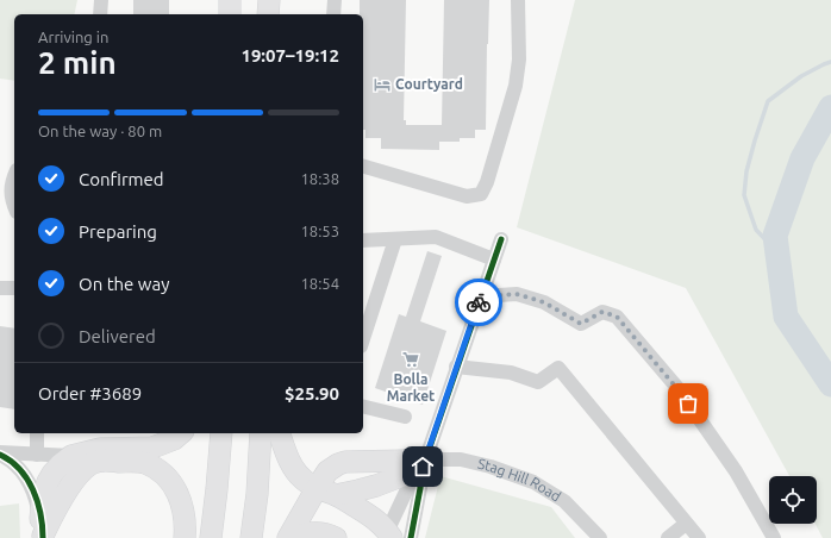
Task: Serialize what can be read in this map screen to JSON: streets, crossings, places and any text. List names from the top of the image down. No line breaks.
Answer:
{"streets":{"street":["Stag Hill Road"]},"places":{"hotel":["Courtyard"],"supermarket":["Bolla Market"]},"page":{"heading":["2 min","Arriving in","19:07–19:12"],"panel":["Order #3689","$25.90"],"bar":"On the way · 80 m","list":[["Confirmed","18:38"],["Preparing","18:53"],["On the way","18:54"],"Delivered"]}}
